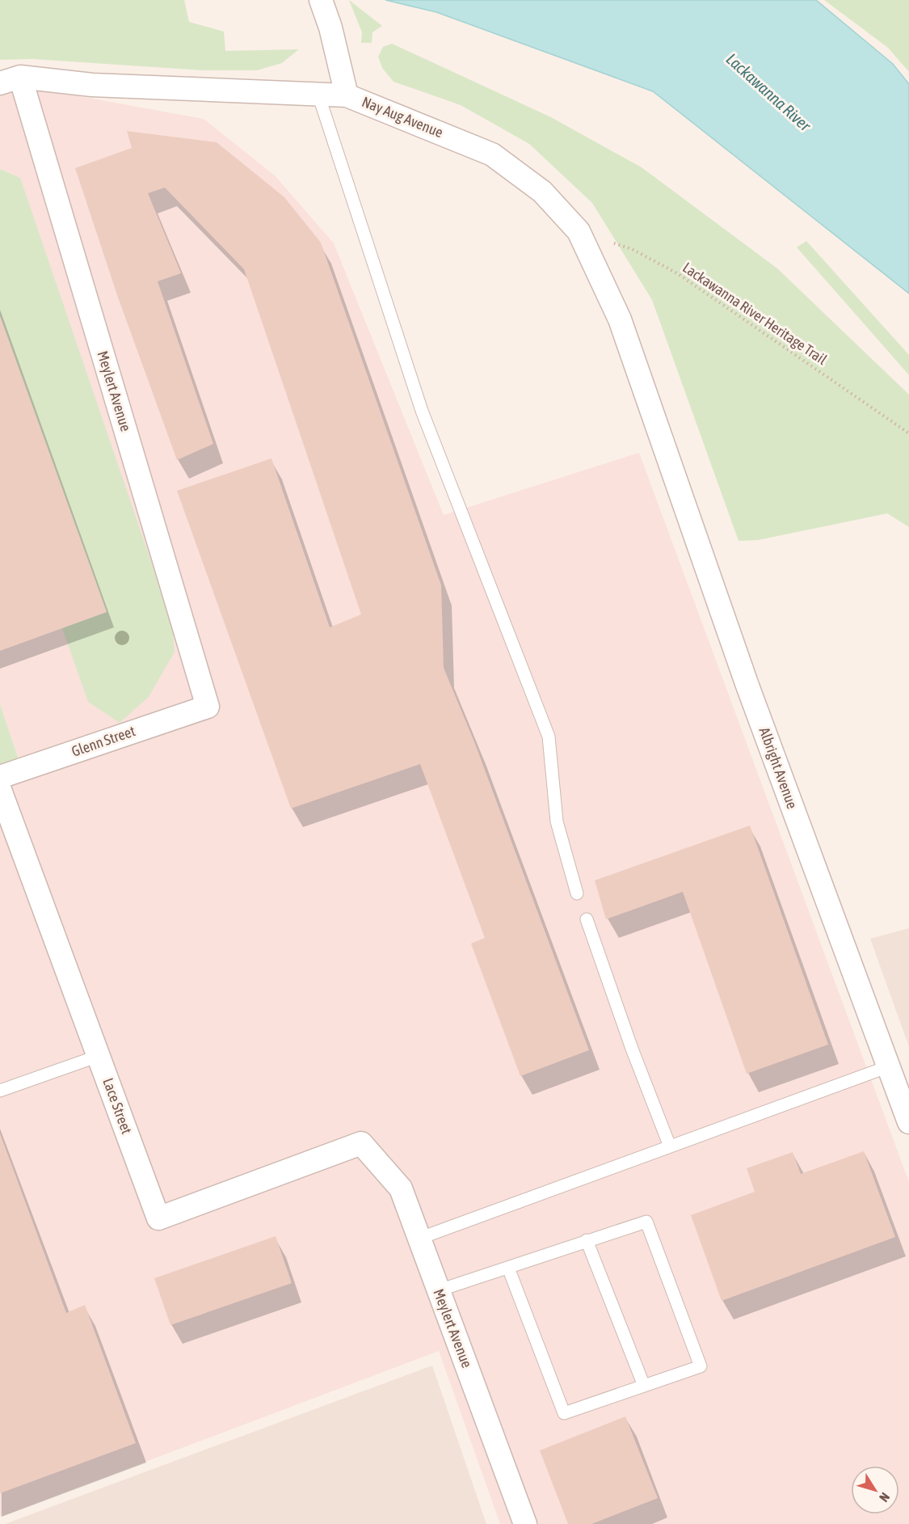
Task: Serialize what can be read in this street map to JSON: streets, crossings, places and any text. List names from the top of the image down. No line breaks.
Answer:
{"streets":{"street":["Nay Aug Avenue","Meylert Avenue","Glenn Street","Albright Avenue","Lace Street"],"path":["Lackawanna River Heritage Trail"]},"crossings":[["Nay Aug Avenue","Lackawanna River Heritage Trail"],["Nay Aug Avenue","Meylert Avenue"],["Nay Aug Avenue","Albright Avenue"],["Meylert Avenue","Glenn Street"],["Meylert Avenue","Lace Street"]],"water":["Lackawanna River"],"north":"bottom right"}
